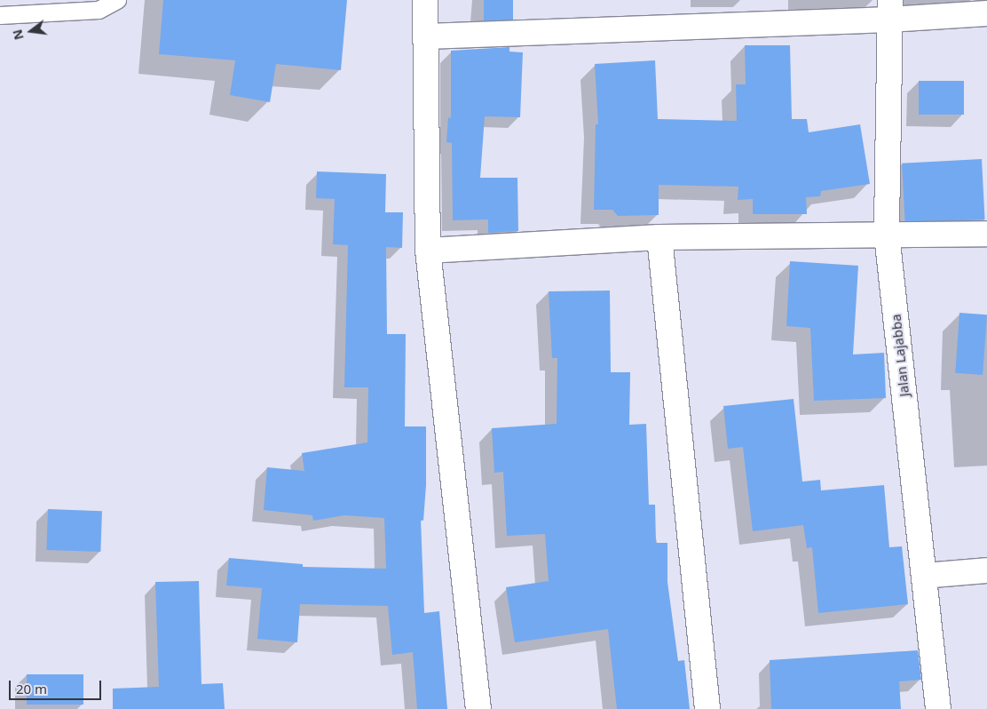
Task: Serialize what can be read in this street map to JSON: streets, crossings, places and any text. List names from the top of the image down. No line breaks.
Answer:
{"streets":{"street":["Jalan Lajabba"]},"scale_bar":"20 m","north":"left"}
